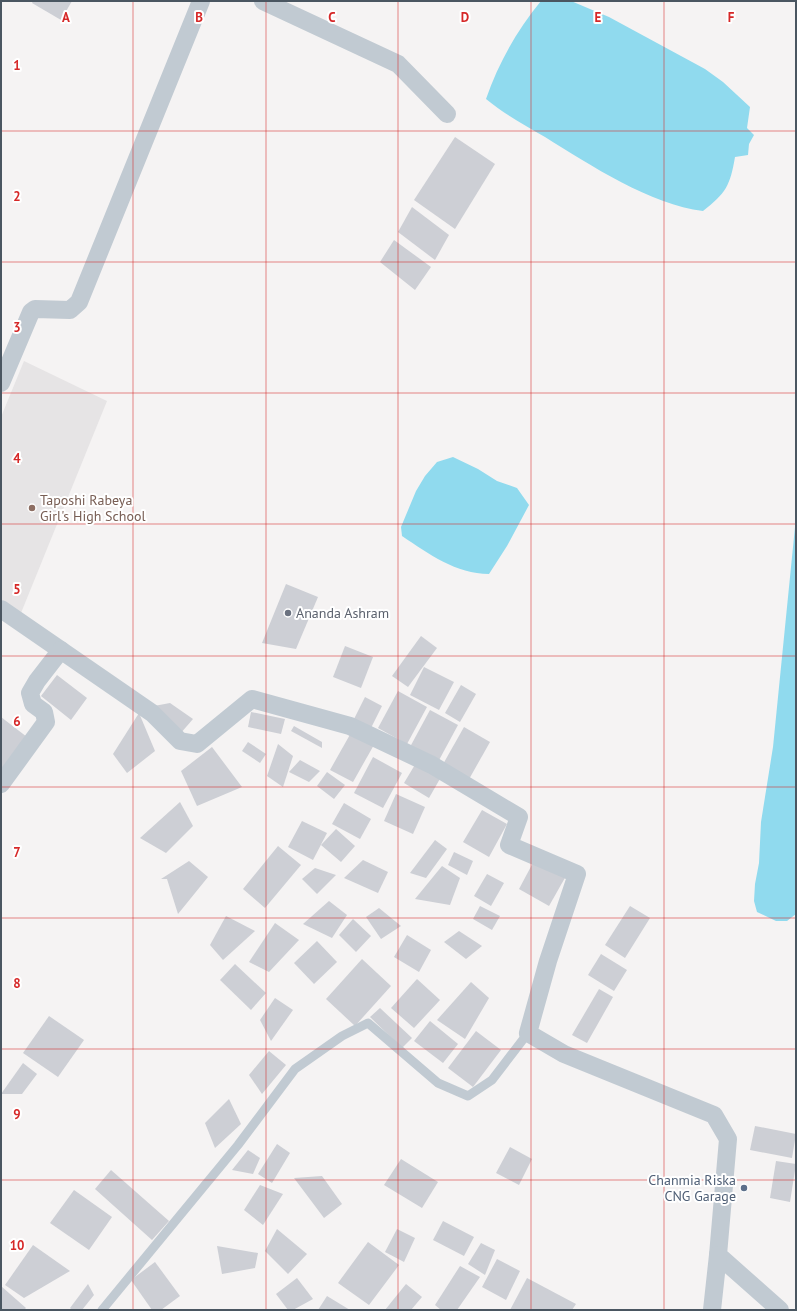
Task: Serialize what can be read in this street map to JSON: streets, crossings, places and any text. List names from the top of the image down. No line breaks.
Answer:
{"places":["Taposhi Rabeya Girl's High School","Ananda Ashram","Chanmia Riska CNG Garage"],"grid":{"columns":["A","B","C","D","E","F"],"rows":["1","2","3","4","5","6","7","8","9","10"]}}
